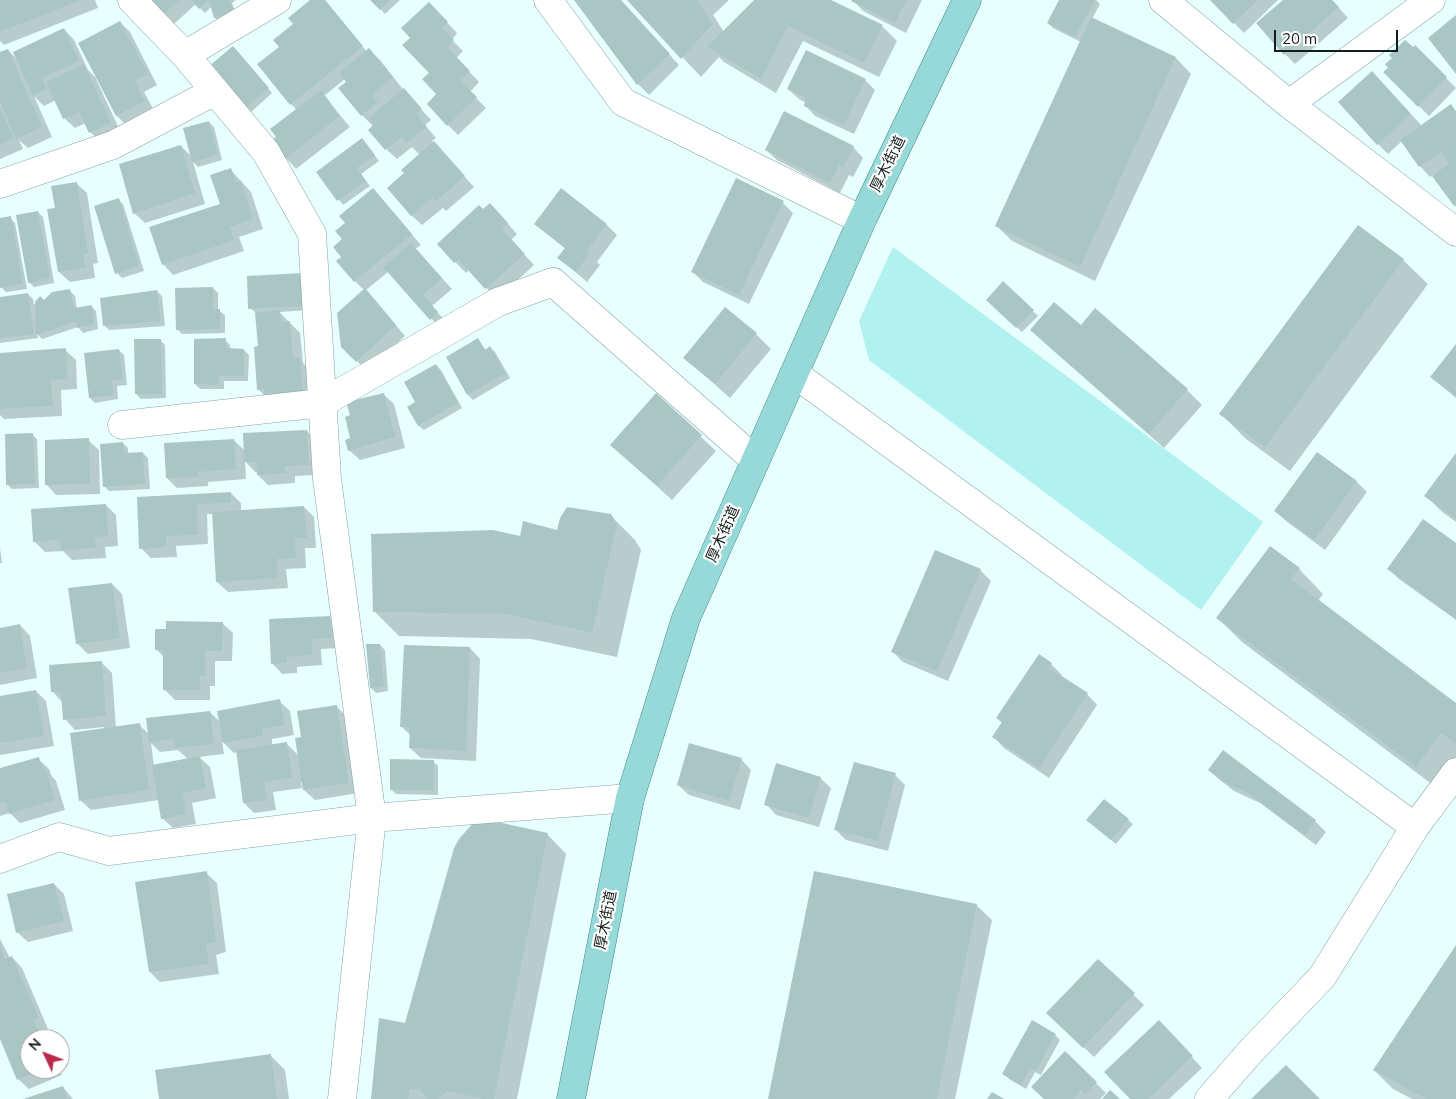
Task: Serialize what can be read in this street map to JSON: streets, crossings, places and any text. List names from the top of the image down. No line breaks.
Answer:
{"streets":{"main road":["厚木街道"]},"scale_bar":"20 m","north":"top left"}
